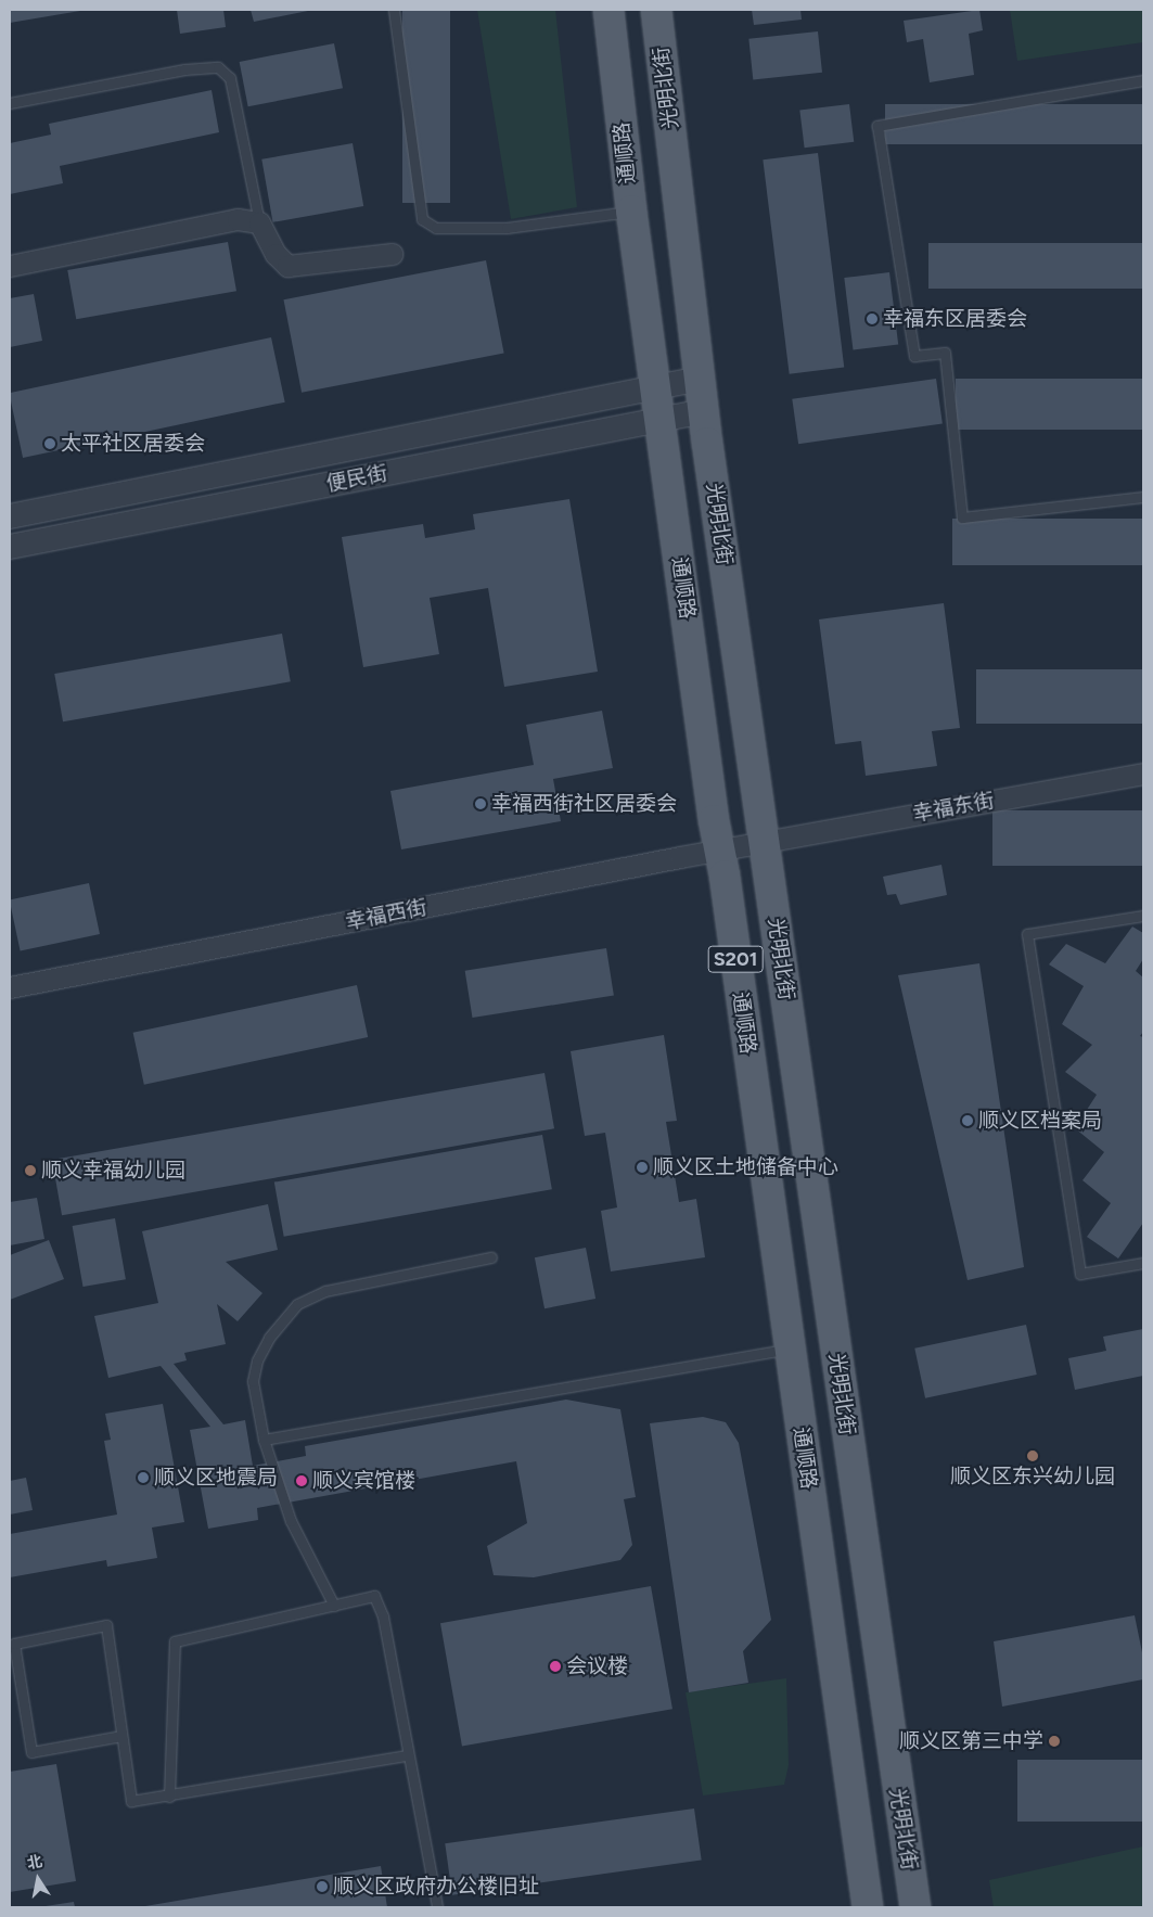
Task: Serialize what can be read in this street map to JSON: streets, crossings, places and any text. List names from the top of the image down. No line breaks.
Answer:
{"streets":{"main road":["光明北街","通顺路","S201"],"street":["便民街","幸福东街","幸福西街"]},"crossings":[["光明北街","便民街"],["光明北街","幸福东街"],["光明北街","幸福西街"],["通顺路","便民街"],["通顺路","幸福西街"],["幸福东街","幸福西街"]],"places":["幸福东区居委会","太平社区居委会","幸福西街社区居委会","顺义区档案局","顺义区土地储备中心","顺义幸福幼儿园","顺义区东兴幼儿园","顺义区地震局","顺义宾馆楼","会议楼","顺义区第三中学","顺义区政府办公楼旧址"],"north":"top"}
